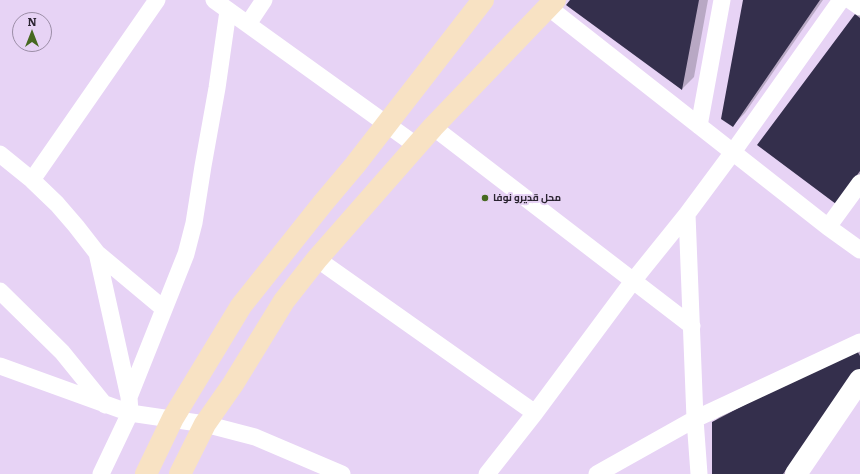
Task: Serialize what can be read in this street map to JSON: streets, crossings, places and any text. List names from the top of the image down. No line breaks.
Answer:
{"places":["محل قديرو نوفا"],"north":"top"}
